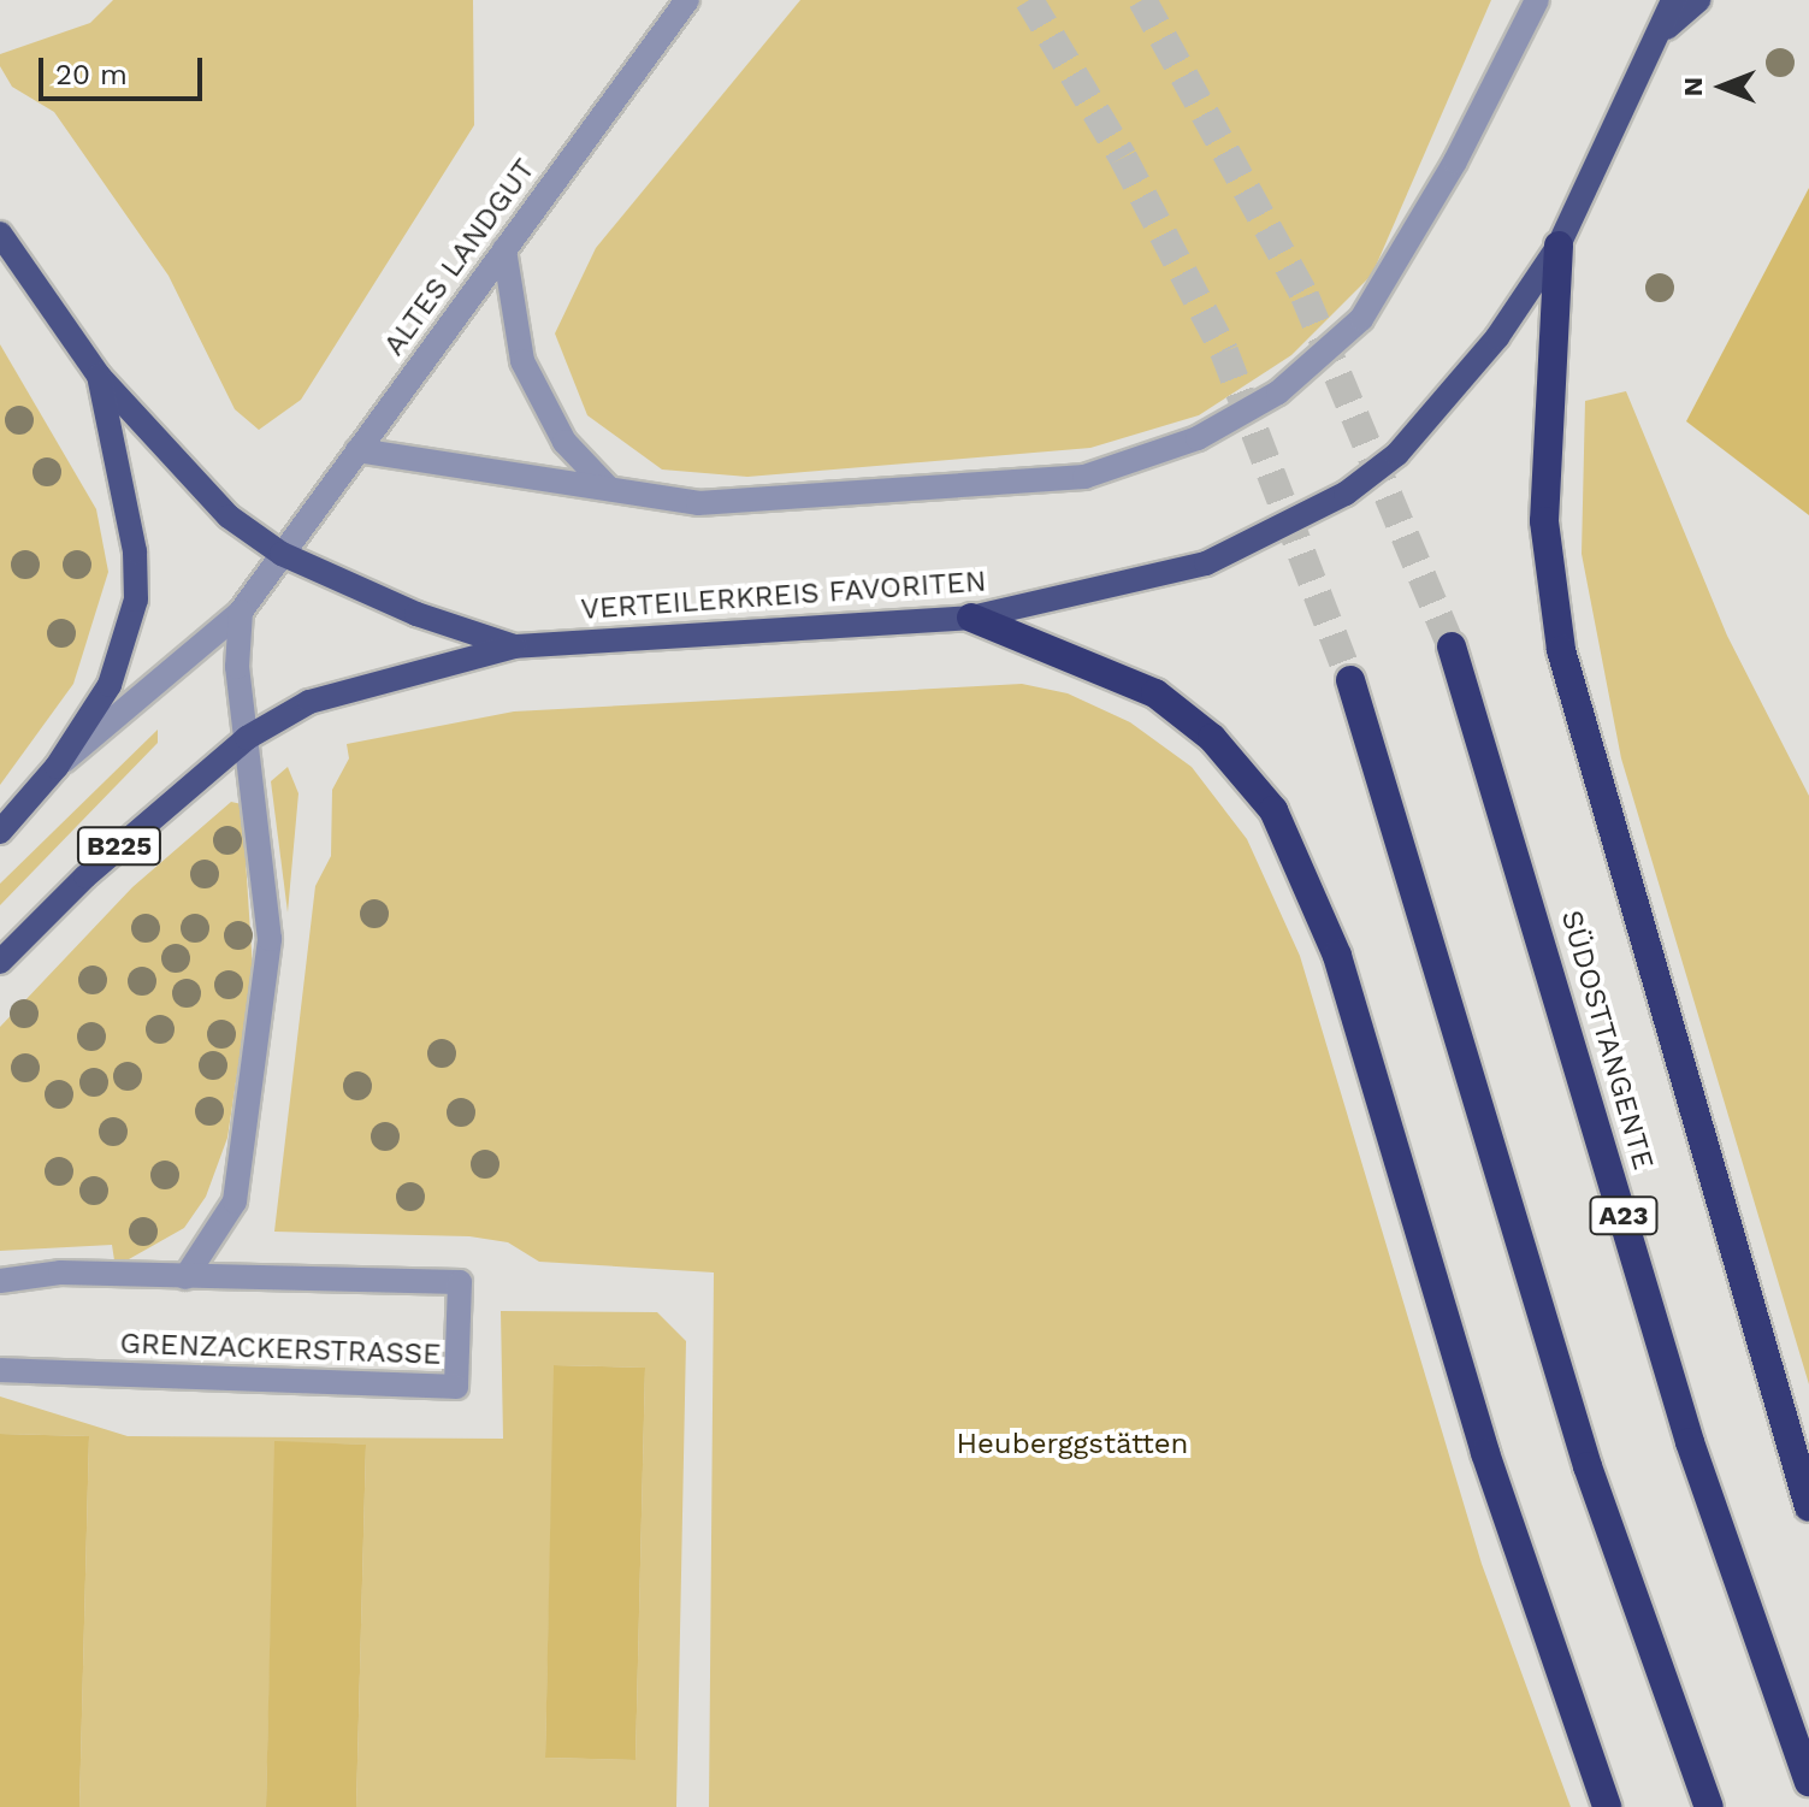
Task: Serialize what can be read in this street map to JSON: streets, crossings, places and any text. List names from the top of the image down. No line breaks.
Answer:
{"streets":{"highway":["SÜDOSTTANGENTE","A23"],"main road":["VERTEILERKREIS FAVORITEN","B225"],"street":["ALTES LANDGUT","GRENZACKERSTRASSE"]},"crossings":[["ALTES LANDGUT","VERTEILERKREIS FAVORITEN"],["VERTEILERKREIS FAVORITEN","B225"]],"parks":["Heuberggstätten"],"scale_bar":"20 m","north":"left"}
